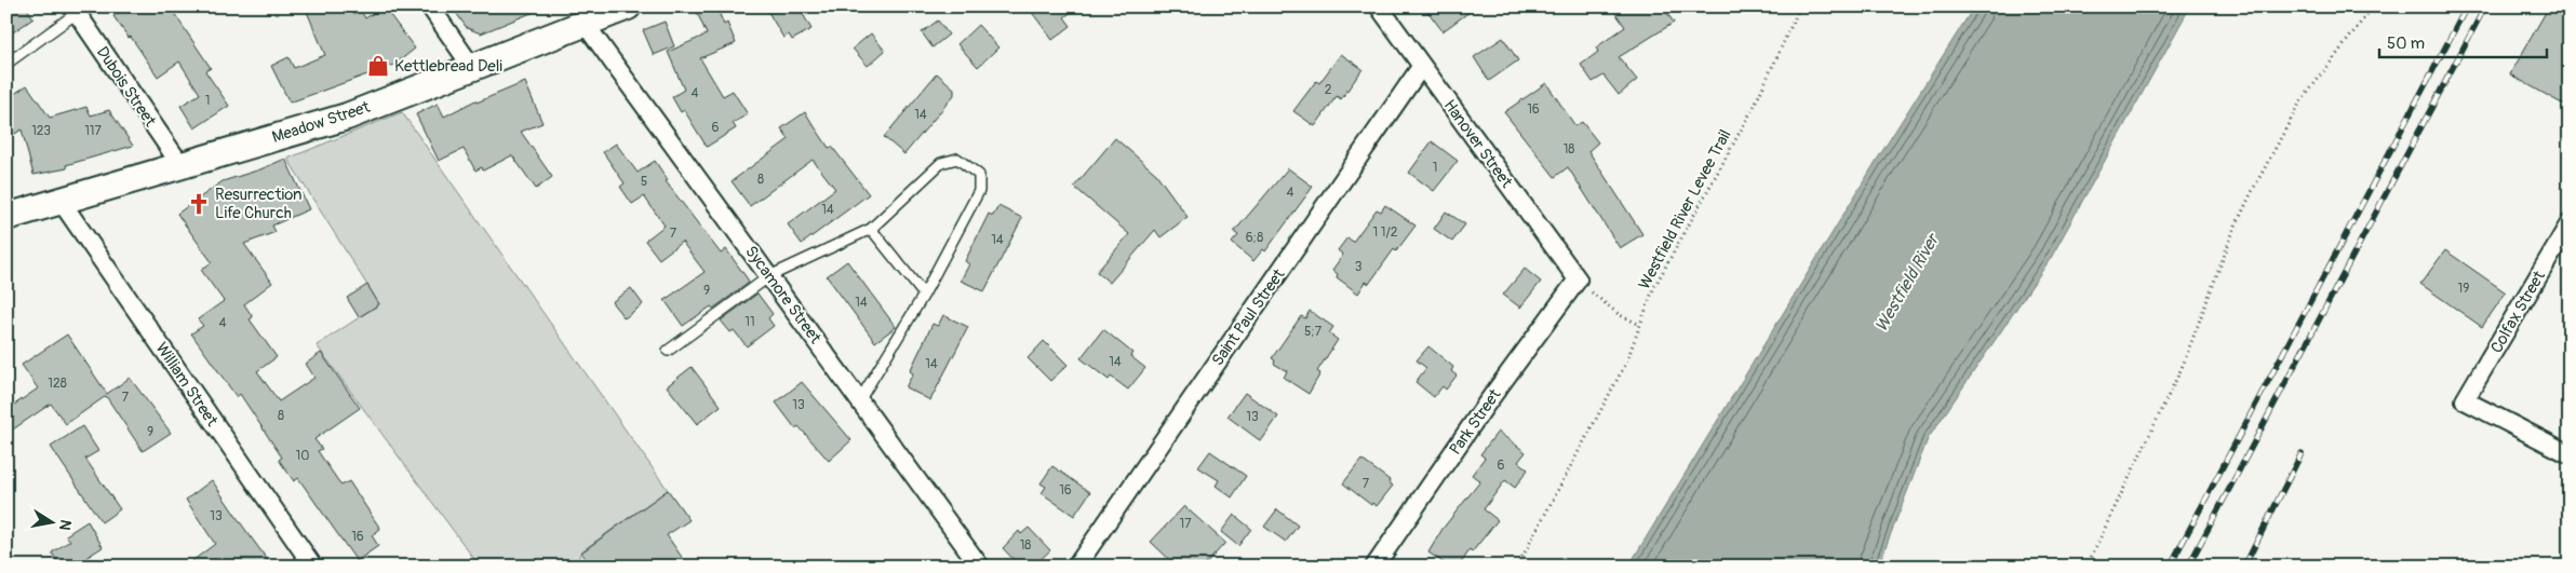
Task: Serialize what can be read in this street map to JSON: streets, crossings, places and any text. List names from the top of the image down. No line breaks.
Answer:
{"streets":{"street":["Dubois Street","Meadow Street","Hanover Street","Sycamore Street","Colfax Street","Saint Paul Street","William Street","Park Street"],"path":["Westfield River Levee Trail"]},"crossings":[["Dubois Street","Meadow Street"],["Meadow Street","Sycamore Street"],["Meadow Street","William Street"],["Hanover Street","Saint Paul Street"],["Hanover Street","Park Street"]],"water":["Westfield River"],"places":{"shop":["Kettlebread Deli"],"church":["Resurrection Life Church"]},"house_numbers":["2","4","1","16","14","6","123","117","18","1","8","5","4","14","1 1/2","7","6;8","14","3","19","9","14","11","4","5;7","14","14","128","7","13","8","13","9","10","6","7","16","13","17","16","18"],"scale_bar":"50 m","north":"right"}
